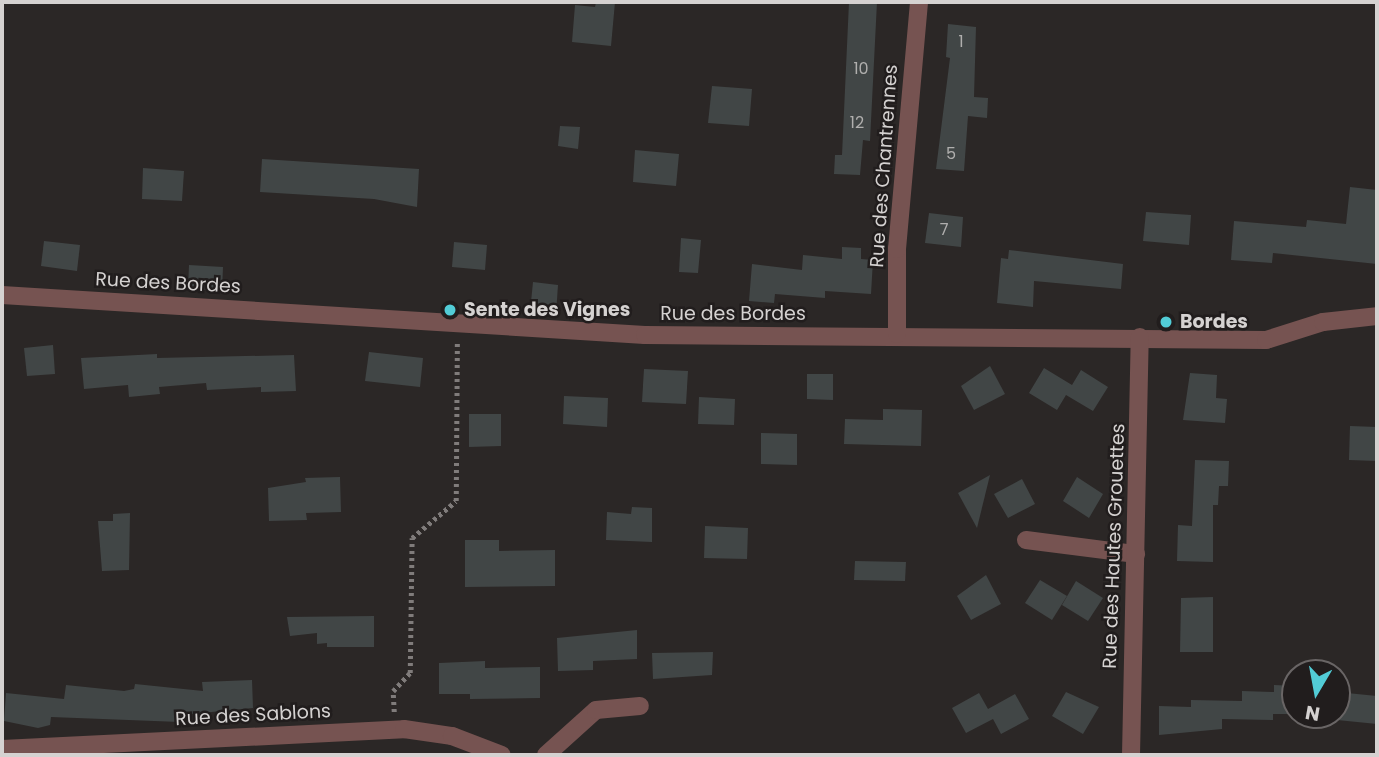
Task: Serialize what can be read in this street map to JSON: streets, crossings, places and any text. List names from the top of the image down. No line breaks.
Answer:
{"streets":{"street":["Rue des Chantrennes","Rue des Bordes","Rue des Hautes Grouettes","Rue des Sablons"]},"crossings":[["Rue des Chantrennes","Rue des Bordes"],["Rue des Bordes","Rue des Hautes Grouettes"]],"places":["Sente des Vignes","Bordes"],"house_numbers":["1","10","12","5","7"],"north":"bottom"}
